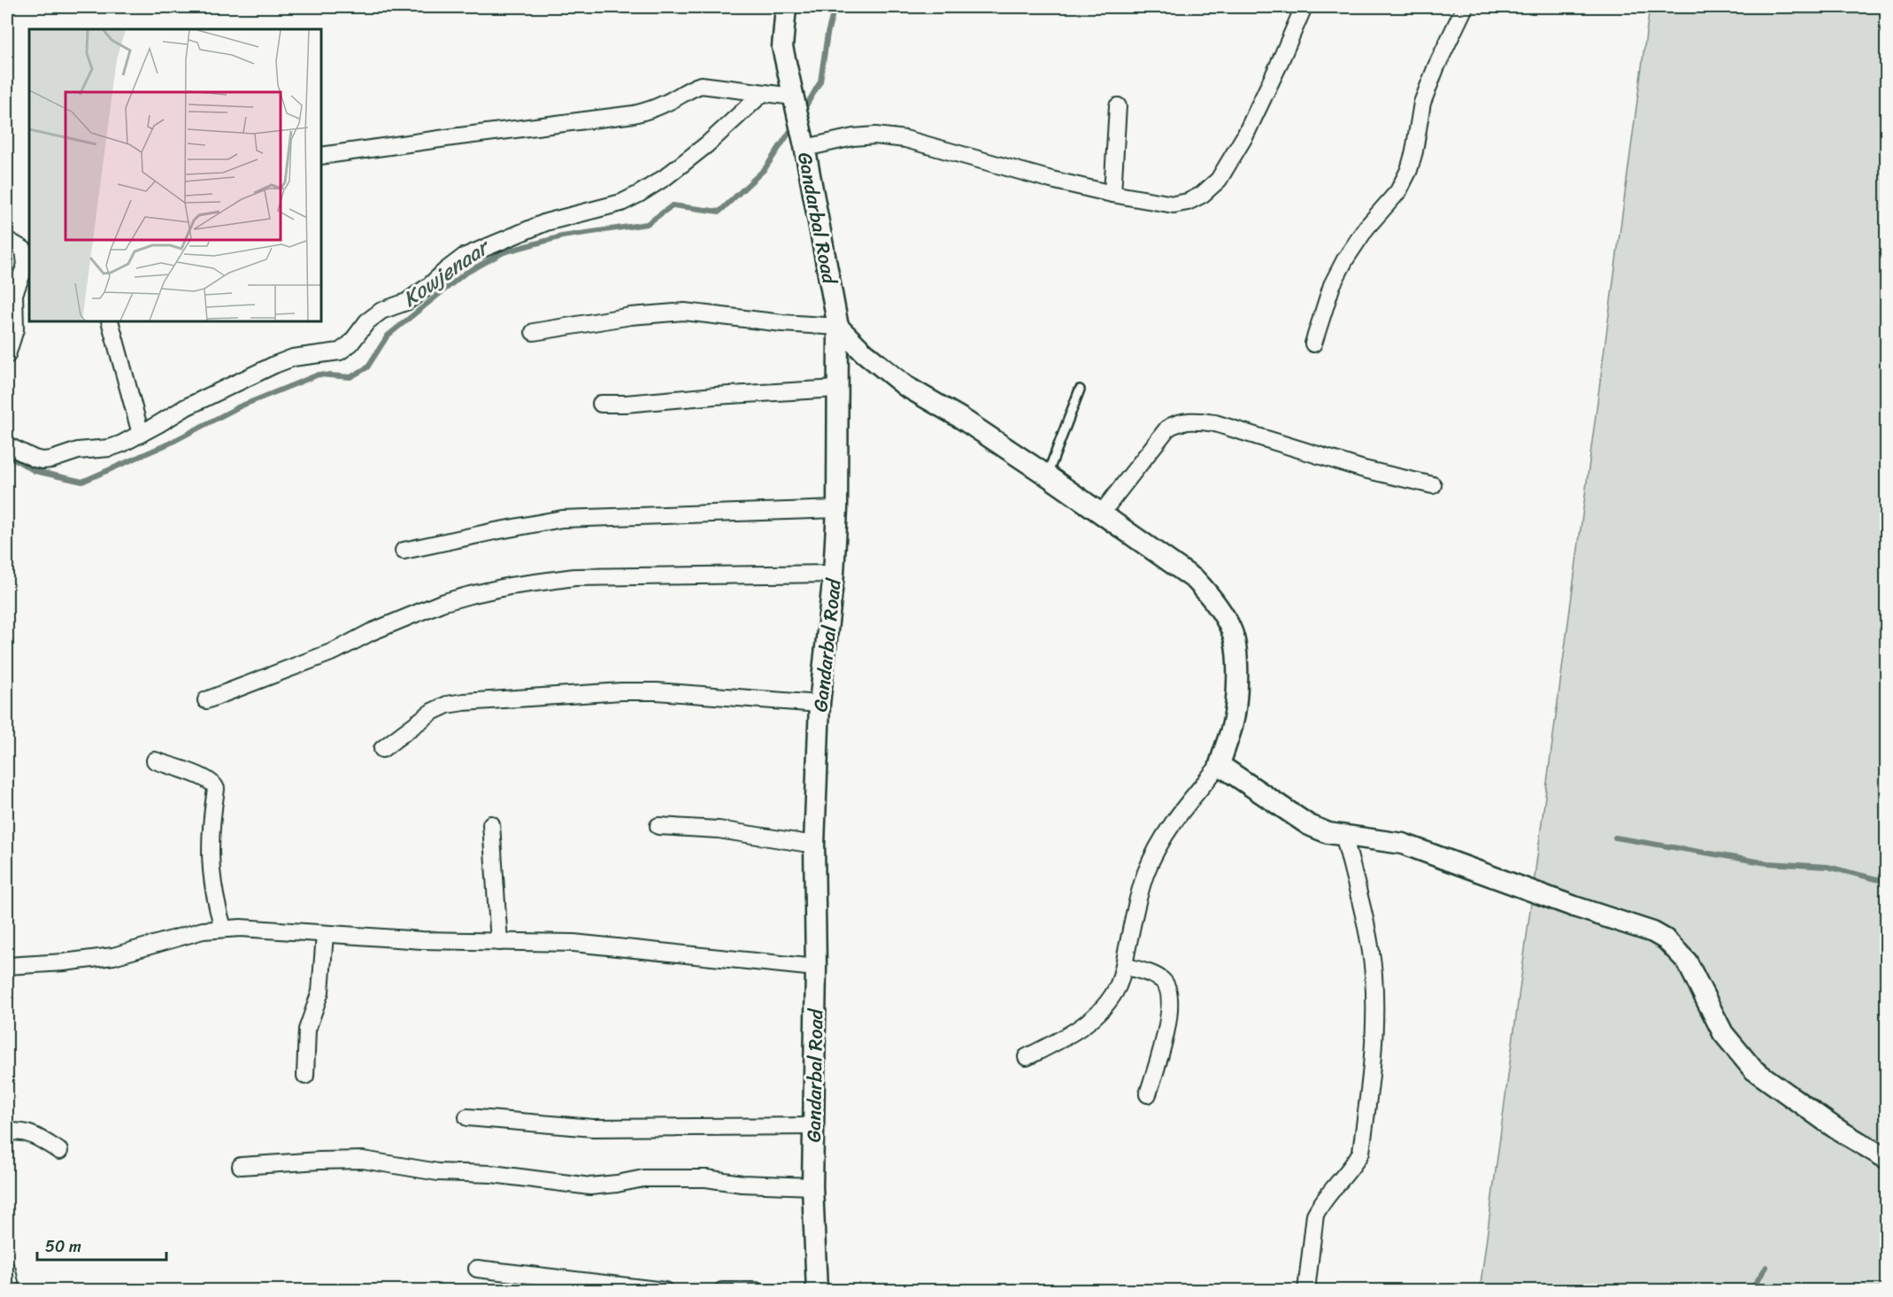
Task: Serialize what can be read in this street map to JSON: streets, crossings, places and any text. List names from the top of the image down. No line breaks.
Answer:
{"streets":{"street":["Gandarbal Road"]},"water":["Kowjenaar"],"scale_bar":"50 m"}
